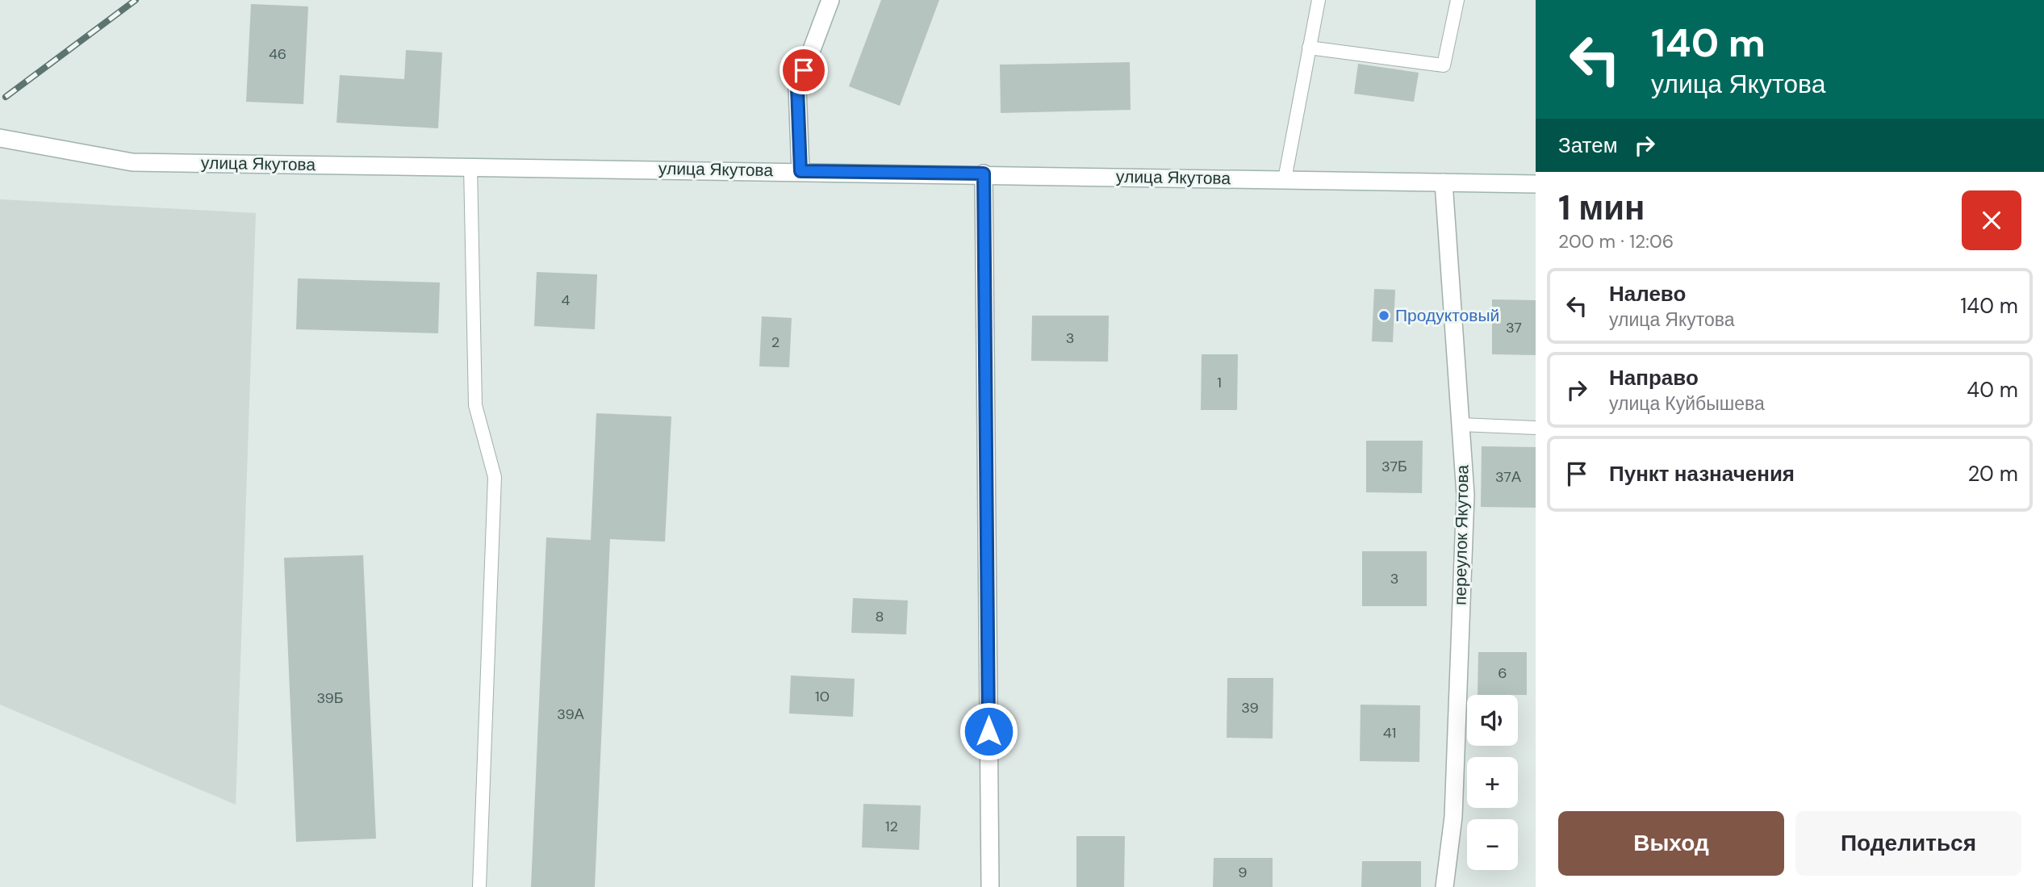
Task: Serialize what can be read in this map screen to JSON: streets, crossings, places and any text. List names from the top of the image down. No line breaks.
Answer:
{"streets":{"street":["улица Якутова","переулок Якутова"]},"crossings":[["улица Якутова","переулок Якутова"]],"places":["Продуктовый"],"house_numbers":["46","4","37","3","2","1","37Б","37А","3","8","6","10","39Б","39","39А","41","12","9"],"page":{"turn":["140 m","улица Якутова"],"then":"Затем","heading":["1 мин","200 m · 12:06"],"list":[{"name":"Налево","note":"улица Якутова","value":"140 m"},{"name":"Направо","note":"улица Куйбышева","value":"40 m"},{"name":"Пункт назначения","value":"20 m"}],"map_buttons":["+","−"],"buttons":["Выход","Поделиться"]}}
